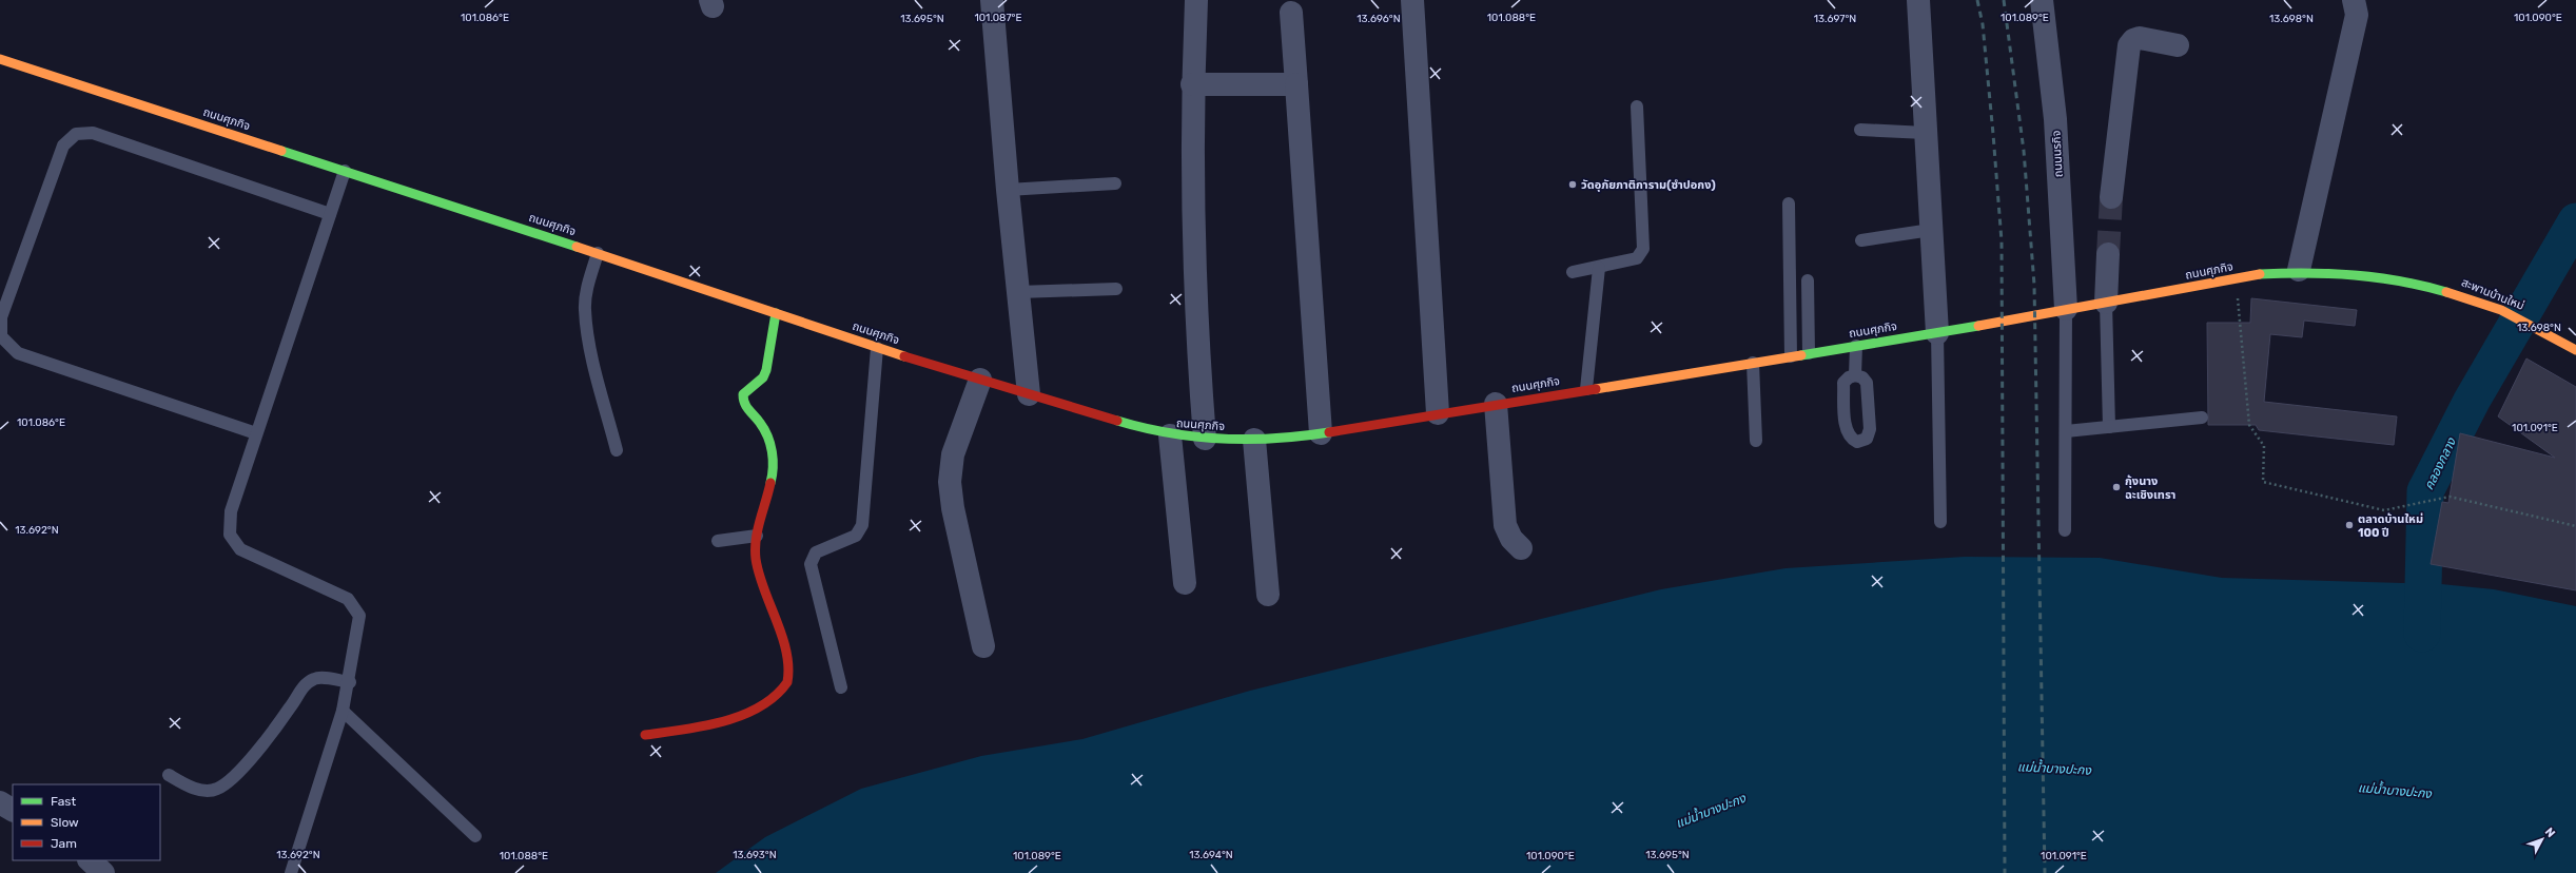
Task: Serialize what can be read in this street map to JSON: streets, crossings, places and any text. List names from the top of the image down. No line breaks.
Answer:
{"streets":{"main road":["ถนนศุภกิจ","สะพานบ้านใหม่"],"street":["ถนนนรกิจ"]},"crossings":[["ถนนศุภกิจ","ถนนนรกิจ"],["ถนนศุภกิจ","สะพานบ้านใหม่"]],"water":["คลองกลาง","แม่น้ำบางปะกง"],"places":["วัดอุภัยภาติการาม(ซำปอกง)","กุ้งนาง ฉะเชิงเทรา","ตลาดบ้านใหม่ 100 ปี"],"legend":["Fast","Slow","Jam"],"north":"top right","coordinates":["101.086°E","101.087°E","101.088°E","101.089°E","101.090°E","13.697°N","13.695°N","13.696°N","13.698°N","101.091°E","13.692°N","13.693°N","13.694°N"]}
